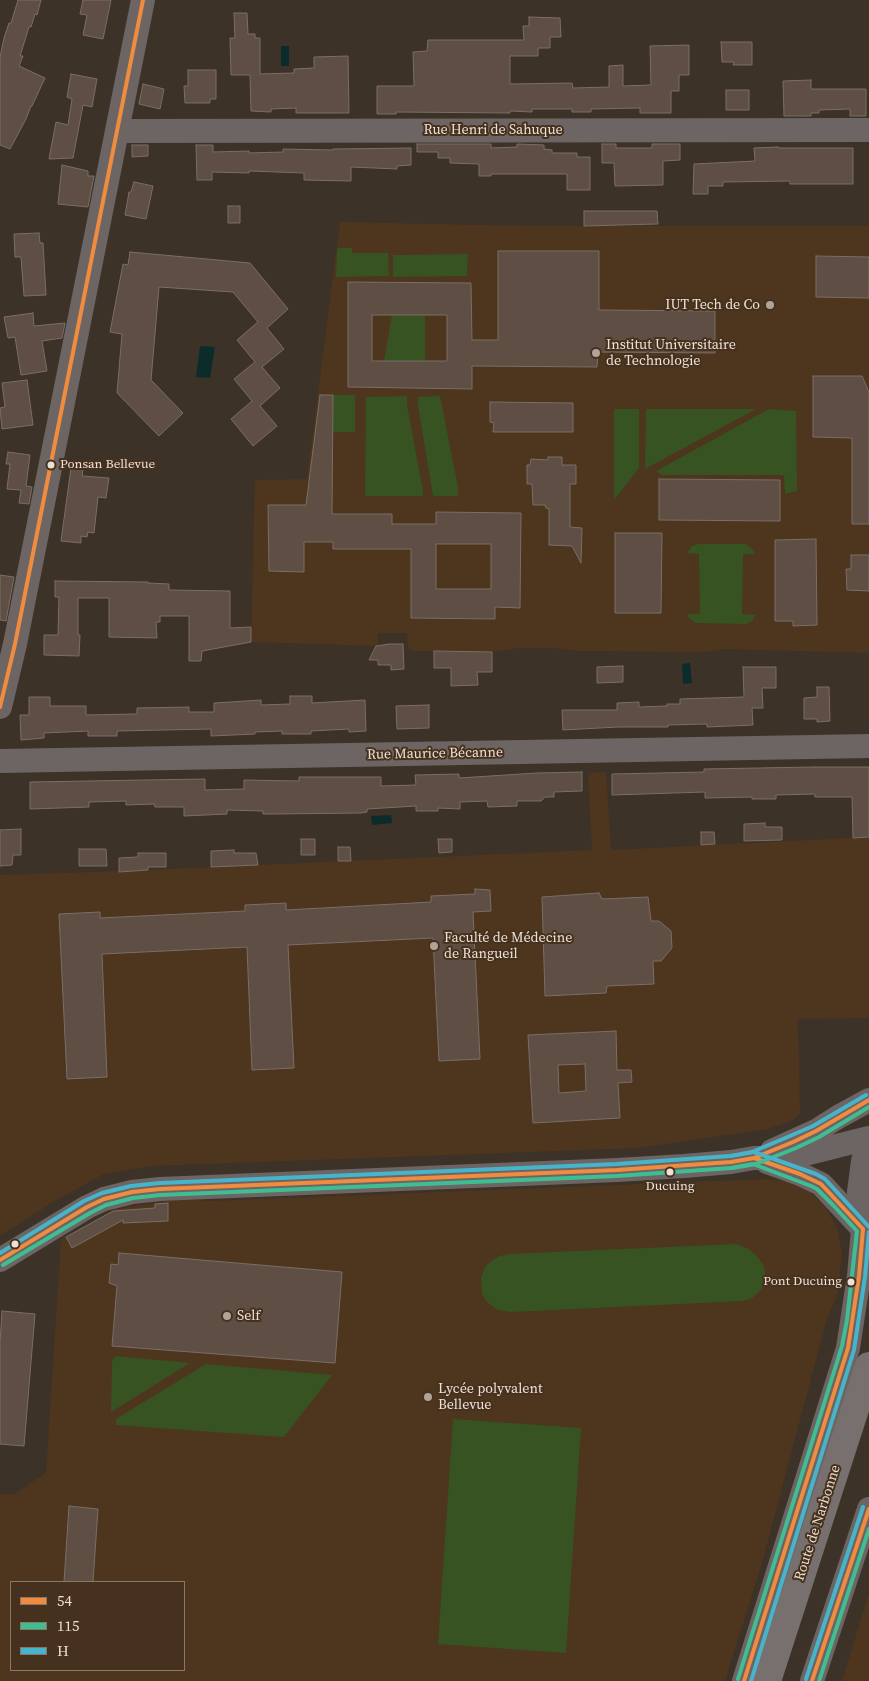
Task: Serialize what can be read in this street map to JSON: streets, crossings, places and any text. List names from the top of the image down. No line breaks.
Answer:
{"streets":{"main road":["Route de Narbonne"],"street":["Rue Henri de Sahuque","Rue Maurice Bécanne"]},"places":["IUT Tech de Co","Institut Universitaire de Technologie","Ponsan Bellevue","Faculté de Médecine de Rangueil","Ducuing","Pont Ducuing","Self","Lycée polyvalent Bellevue"],"lines":["transit line 54","transit line H","transit line 115"],"legend":["54","115","H"]}
